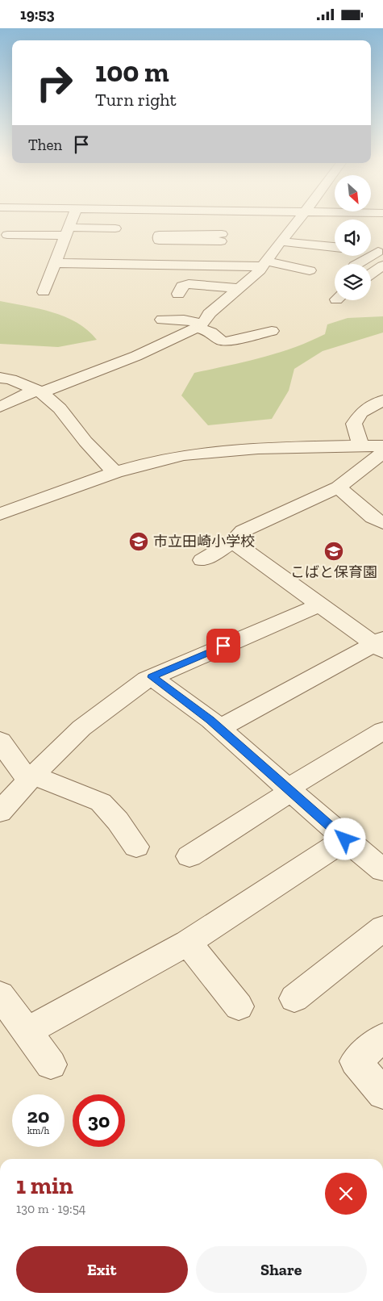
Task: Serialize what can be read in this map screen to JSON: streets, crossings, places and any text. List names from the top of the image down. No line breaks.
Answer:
{"places":{"school or university":["市立田崎小学校","こばと保育園"]},"north":"bottom right","page":{"status":"19:53","turn":["100 m","Turn right"],"then":"Then","speed":"20 km/h","limit":"30","heading":["1 min","130 m · 19:54"],"buttons":["Exit","Share"]}}
